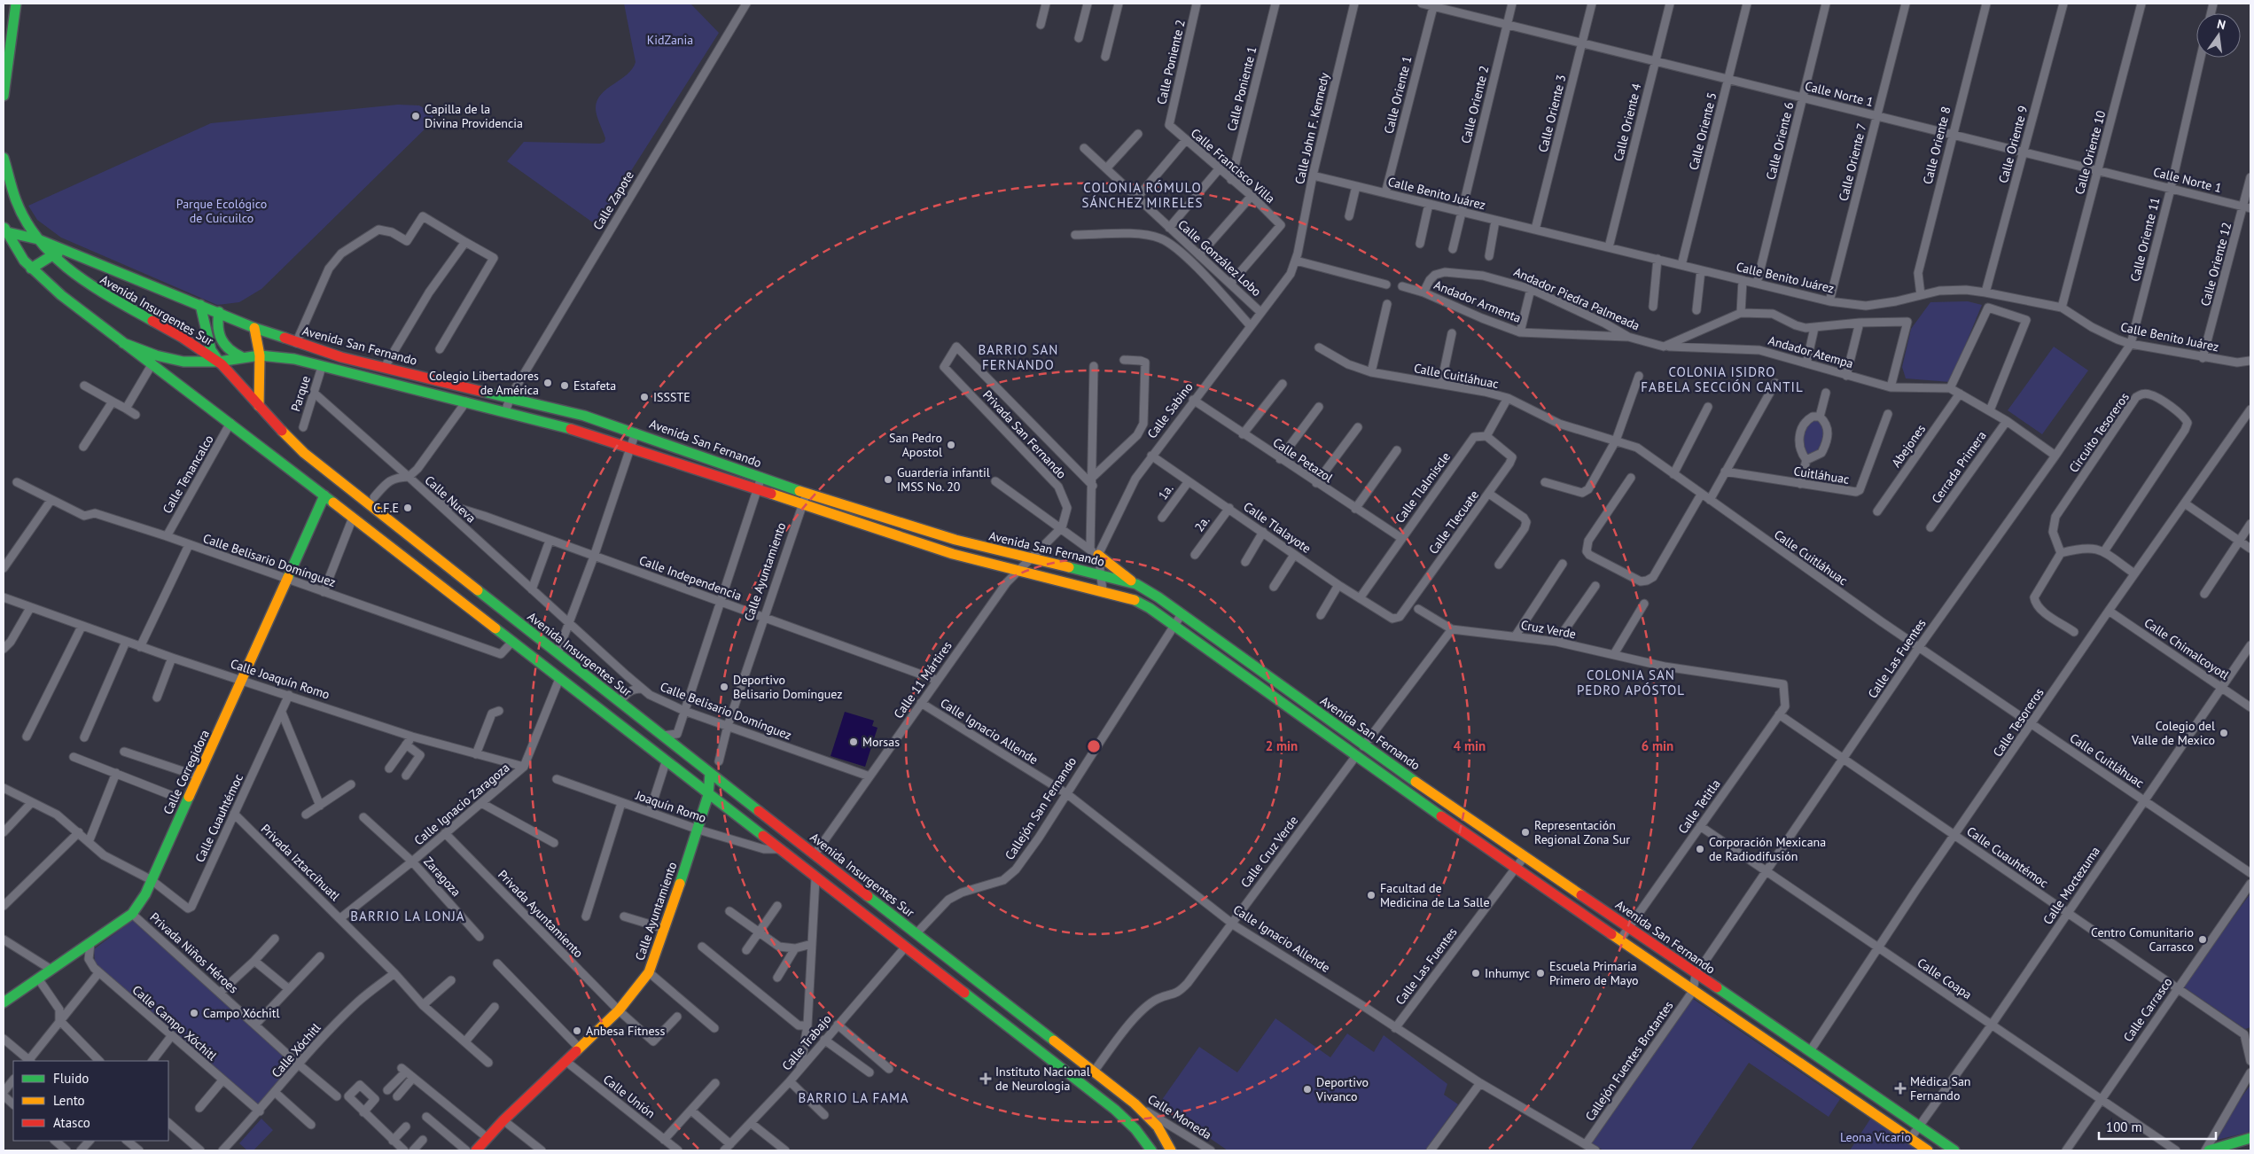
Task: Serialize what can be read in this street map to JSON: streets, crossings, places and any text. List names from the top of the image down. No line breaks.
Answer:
{"streets":{"main road":["Avenida Insurgentes Sur","Avenida San Fernando","Calle Ayuntamiento","Calle Corregidora"],"street":["Calle Poniente 2","Calle Poniente 1","Calle Norte 1","Calle Oriente 1","Calle Oriente 2","Calle Oriente 3","Calle Oriente 4","Calle John F. Kennedy","Calle Oriente 5","Calle Oriente 6","Calle Oriente 9","Calle Oriente 8","Calle Oriente 10","Calle Oriente 7","Calle Francisco Villa","Calle Benito Juárez","Calle Zapote","Calle Oriente 11","Calle González Lobo","Calle Oriente 12","Andador Piedra Palmeada","Andador Armenta","Andador Atempa","Calle Cuitláhuac","Parque","Calle Sabino","Circuito Tesoreros","Privada San Fernando","Abejones","Calle Petazol","Cerrada Primera","Calle Tenancalco","Cuitláhuac","Calle Tlalmiscle","1a.","Calle Nueva","Calle Tlecuate","2a.","Calle Tlalayote","Calle Belisario Domínguez","Calle Independencia","Cruz Verde","Calle Chimalcoyotl","Calle Las Fuentes","Calle Joaquín Romo","Calle 11 Mártires","Calle Tesoreros","Calle Ignacio Allende","Calle Ignacio Zaragoza","Joaquín Romo","Calle Tetitla","Callejón San Fernando","Calle Cuauhtémoc","Calle Cruz Verde","Privada Iztaccíhuatl","Zaragoza","Calle Moctezuma","Privada Ayuntamiento","Privada Niños Héroes","Calle Coapa","Calle Carrasco","Calle Campo Xóchitl","Calle Trabajo","Calle Xóchitl","Callejón Fuentes Brotantes","Calle Unión","Calle Moneda"]},"crossings":[["Calle Poniente 2","Calle Francisco Villa"],["Calle Poniente 1","Calle Francisco Villa"],["Calle Norte 1","Calle Oriente 1"],["Calle Norte 1","Calle Oriente 2"],["Calle Norte 1","Calle Oriente 3"],["Calle Norte 1","Calle Oriente 4"],["Calle Norte 1","Calle Oriente 5"],["Calle Norte 1","Calle Oriente 6"],["Calle Norte 1","Calle Oriente 9"],["Calle Norte 1","Calle Oriente 8"],["Calle Norte 1","Calle Oriente 10"],["Calle Norte 1","Calle Oriente 7"],["Calle Norte 1","Calle Oriente 11"],["Calle Norte 1","Calle Oriente 12"],["Calle Oriente 1","Calle Benito Juárez"],["Calle Oriente 2","Calle Benito Juárez"],["Calle Oriente 3","Calle Benito Juárez"],["Calle Oriente 4","Calle Benito Juárez"],["Calle John F. Kennedy","Calle Benito Juárez"],["Calle John F. Kennedy","Calle Sabino"],["Calle Oriente 5","Calle Benito Juárez"],["Calle Oriente 6","Calle Benito Juárez"],["Calle Oriente 9","Calle Benito Juárez"],["Calle Oriente 8","Calle Benito Juárez"],["Calle Oriente 10","Calle Benito Juárez"],["Calle Oriente 7","Calle Benito Juárez"],["Calle Francisco Villa","Calle González Lobo"],["Calle Benito Juárez","Calle Oriente 11"],["Calle Benito Juárez","Calle Oriente 12"],["Calle Benito Juárez","Calle Las Fuentes"],["Calle Zapote","Avenida San Fernando"],["Calle Oriente 11","Calle Las Fuentes"],["Calle González Lobo","Calle Sabino"],["Andador Piedra Palmeada","Andador Armenta"],["Andador Piedra Palmeada","Andador Atempa"],["Avenida Insurgentes Sur","Avenida San Fernando"],["Avenida Insurgentes Sur","Calle Ayuntamiento"],["Avenida Insurgentes Sur","Calle 11 Mártires"],["Avenida Insurgentes Sur","Callejón San Fernando"],["Avenida Insurgentes Sur","Calle Cruz Verde"],["Avenida Insurgentes Sur","Calle Moneda"],["Avenida San Fernando","Calle Ayuntamiento"],["Avenida San Fernando","Calle Las Fuentes"],["Avenida San Fernando","Calle 11 Mártires"],["Avenida San Fernando","Calle Tesoreros"],["Avenida San Fernando","Calle Tetitla"],["Avenida San Fernando","Callejón San Fernando"],["Avenida San Fernando","Calle Moctezuma"],["Calle Cuitláhuac","Calle Las Fuentes"],["Calle Cuitláhuac","Calle Tesoreros"],["Calle Cuitláhuac","Calle Moctezuma"],["Parque","Calle Nueva"],["Calle Sabino","Calle Petazol"],["Calle Sabino","Calle Tlalayote"],["Privada San Fernando","Calle 11 Mártires"],["Calle Petazol","Calle Tlalmiscle"],["Calle Tenancalco","Calle Belisario Domínguez"],["Calle Tlalmiscle","Calle Tlecuate"],["Calle Tlalmiscle","Calle Tlalayote"],["1a.","Calle Tlalayote"],["Calle Nueva","Calle Belisario Domínguez"],["Calle Nueva","Calle Independencia"],["Calle Tlecuate","Calle Tlalayote"],["2a.","Calle Tlalayote"],["Calle Belisario Domínguez","Calle Ayuntamiento"],["Calle Belisario Domínguez","Calle 11 Mártires"],["Calle Belisario Domínguez","Calle Corregidora"],["Calle Ayuntamiento","Calle Independencia"],["Calle Ayuntamiento","Joaquín Romo"],["Calle Ayuntamiento","Privada Ayuntamiento"],["Calle Ayuntamiento","Calle Unión"],["Calle Independencia","Calle 11 Mártires"],["Cruz Verde","Calle Tetitla"],["Calle Chimalcoyotl","Calle Tesoreros"],["Calle Chimalcoyotl","Calle Moctezuma"],["Calle Las Fuentes","Calle Ignacio Allende"],["Calle Las Fuentes","Calle Cuauhtémoc"],["Calle Las Fuentes","Calle Coapa"],["Calle Las Fuentes","Callejón Fuentes Brotantes"],["Calle Joaquín Romo","Calle Corregidora"],["Calle Joaquín Romo","Calle Ignacio Zaragoza"],["Calle Joaquín Romo","Calle Cuauhtémoc"],["Calle 11 Mártires","Calle Ignacio Allende"],["Calle Tesoreros","Calle Cuauhtémoc"],["Calle Tesoreros","Calle Coapa"],["Calle Ignacio Allende","Callejón San Fernando"],["Calle Ignacio Allende","Calle Cruz Verde"],["Calle Ignacio Allende","Callejón Fuentes Brotantes"],["Calle Corregidora","Calle Cuauhtémoc"],["Calle Corregidora","Privada Niños Héroes"],["Calle Corregidora","Calle Campo Xóchitl"],["Calle Ignacio Zaragoza","Privada Iztaccíhuatl"],["Calle Ignacio Zaragoza","Zaragoza"],["Calle Ignacio Zaragoza","Privada Ayuntamiento"],["Calle Tetitla","Calle Cuauhtémoc"],["Calle Tetitla","Calle Coapa"],["Calle Cuauhtémoc","Privada Iztaccíhuatl"],["Calle Cuauhtémoc","Calle Moctezuma"],["Calle Cuauhtémoc","Calle Carrasco"],["Privada Iztaccíhuatl","Calle Xóchitl"],["Calle Moctezuma","Calle Coapa"],["Privada Niños Héroes","Calle Xóchitl"],["Calle Coapa","Calle Carrasco"],["Calle Campo Xóchitl","Calle Xóchitl"]],"districts":["COLONIA RÓMULO SÁNCHEZ MIRELES","BARRIO SAN FERNANDO","COLONIA ISIDRO FABELA SECCIÓN CANTIL","COLONIA SAN PEDRO APÓSTOL","BARRIO LA LONJA","BARRIO LA FAMA"],"parks":["KidZania","Parque Ecológico de Cuicuilco","Leona Vicario"],"places":{"other":["Capilla de la Divina Providencia","Colegio Libertadores de América","Estafeta","ISSSTE","San Pedro Apostol","Guardería infantil IMSS No. 20","C.F.E","Deportivo Belisario Domínguez","Colegio del Valle de Mexico","Morsas","Representación Regional Zona Sur","Corporación Mexicana de Radiodifusión","Facultad de Medicina de La Salle","Centro Comunitario Carrasco","Inhumyc","Escuela Primaria Primero de Mayo","Campo Xóchitl","Anbesa Fitness","Deportivo Vivanco"],"health":["Instituto Nacional de Neurologia","Médica San Fernando"]},"legend":["Fluido","Lento","Atasco"],"scale_bar":"100 m","north":"top","rings":["2 min","4 min","6 min"]}
